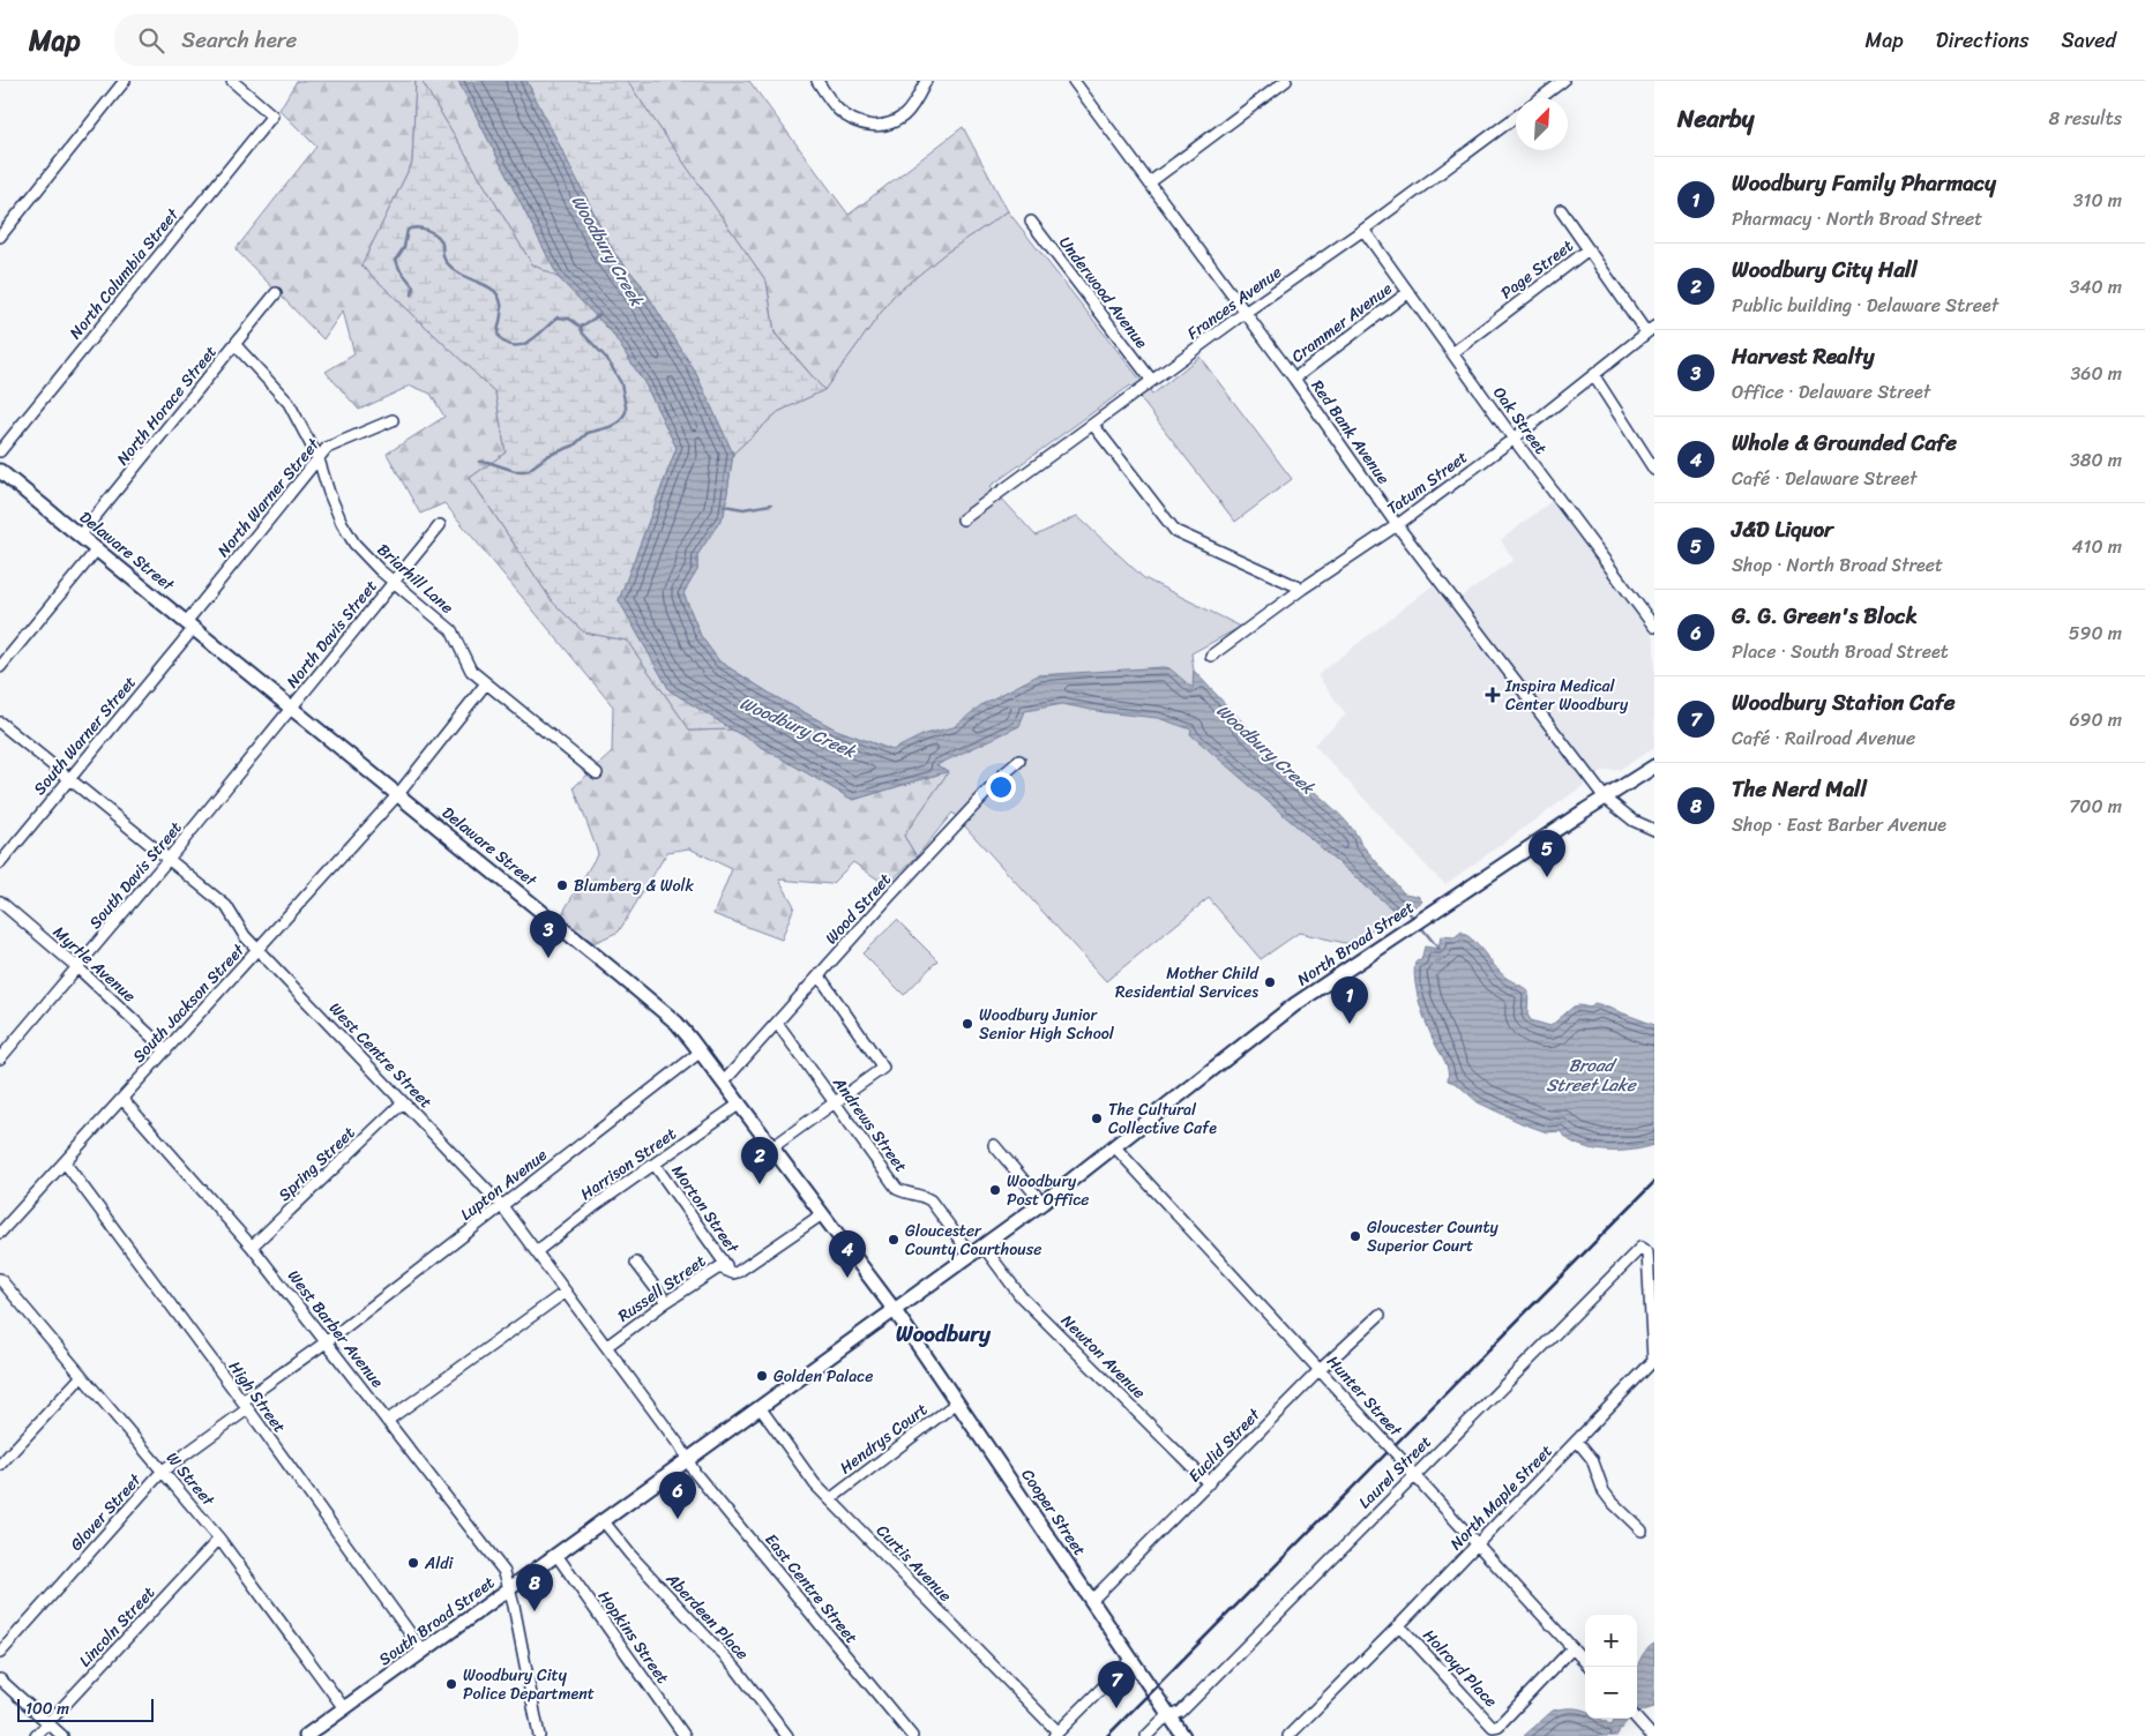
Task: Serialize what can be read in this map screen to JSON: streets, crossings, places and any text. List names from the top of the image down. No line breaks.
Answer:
{"streets":{"main road":["Delaware Street","North Broad Street","Cooper Street","South Broad Street"],"street":["Page Street","North Columbia Street","Underwood Avenue","Frances Avenue","Crammer Avenue","North Horace Street","Oak Street","Red Bank Avenue","Tatum Street","North Warner Street","Briarhill Lane","North Davis Street","South Warner Street","South Davis Street","Wood Street","Myrtle Avenue","South Jackson Street","West Centre Street","Andrews Street","Spring Street","Harrison Street","Lupton Avenue","Morton Street","Russell Street","West Barber Avenue","Newton Avenue","Hunter Street","High Street","Hendrys Court","Euclid Street","Laurel Street","W Street","North Maple Street","Glover Street","Curtis Avenue","East Centre Street","Aberdeen Place","Lincoln Street","Hopkins Street","Holroyd Place"]},"crossings":[["Page Street","Oak Street"],["Page Street","Tatum Street"],["Underwood Avenue","Frances Avenue"],["Frances Avenue","Oak Street"],["Frances Avenue","Red Bank Avenue"],["Crammer Avenue","Oak Street"],["Crammer Avenue","Red Bank Avenue"],["North Horace Street","Delaware Street"],["North Horace Street","Briarhill Lane"],["Oak Street","Tatum Street"],["Red Bank Avenue","Tatum Street"],["Red Bank Avenue","North Broad Street"],["North Warner Street","Delaware Street"],["North Warner Street","Briarhill Lane"],["North Warner Street","South Warner Street"],["Delaware Street","North Davis Street"],["Delaware Street","South Warner Street"],["Delaware Street","South Davis Street"],["Delaware Street","Wood Street"],["Delaware Street","North Broad Street"],["Delaware Street","South Jackson Street"],["Delaware Street","Harrison Street"],["Delaware Street","Lupton Avenue"],["Delaware Street","Russell Street"],["Delaware Street","Cooper Street"],["Delaware Street","South Broad Street"],["Briarhill Lane","North Davis Street"],["Briarhill Lane","South Jackson Street"],["North Davis Street","South Davis Street"],["South Warner Street","West Centre Street"],["South Davis Street","Myrtle Avenue"],["South Davis Street","West Centre Street"],["Wood Street","Andrews Street"],["North Broad Street","Andrews Street"],["North Broad Street","Newton Avenue"],["North Broad Street","Hunter Street"],["North Broad Street","Cooper Street"],["North Broad Street","South Broad Street"],["Myrtle Avenue","South Jackson Street"],["South Jackson Street","West Centre Street"],["South Jackson Street","West Barber Avenue"],["South Jackson Street","High Street"],["West Centre Street","Spring Street"],["West Centre Street","Harrison Street"],["West Centre Street","Lupton Avenue"],["West Centre Street","Russell Street"],["West Centre Street","East Centre Street"],["West Centre Street","South Broad Street"],["Spring Street","West Barber Avenue"],["Harrison Street","Morton Street"],["Lupton Avenue","West Barber Avenue"],["Lupton Avenue","Glover Street"],["Morton Street","Russell Street"],["West Barber Avenue","Glover Street"],["West Barber Avenue","South Broad Street"],["Newton Avenue","Euclid Street"],["Hunter Street","Euclid Street"],["Hunter Street","Laurel Street"],["Hunter Street","North Maple Street"],["Hunter Street","Holroyd Place"],["High Street","Glover Street"],["High Street","South Broad Street"],["Hendrys Court","Cooper Street"],["Hendrys Court","Curtis Avenue"],["Euclid Street","Cooper Street"],["Laurel Street","North Maple Street"],["Laurel Street","Cooper Street"],["W Street","Glover Street"],["W Street","South Broad Street"],["W Street","Lincoln Street"],["North Maple Street","Holroyd Place"],["Cooper Street","South Broad Street"],["Curtis Avenue","South Broad Street"],["East Centre Street","South Broad Street"],["Aberdeen Place","South Broad Street"],["South Broad Street","Hopkins Street"]],"districts":["Woodbury"],"water":["Woodbury Creek","Broad Street Lake"],"places":{"health":["Inspira Medical Center Woodbury"],"other":["Blumberg & Wolk","Mother Child Residential Services","Woodbury Junior Senior High School","The Cultural Collective Cafe","Woodbury Post Office","Gloucester County Superior Court","Gloucester County Courthouse","Golden Palace","Aldi","Woodbury City Police Department"]},"scale_bar":"100 m","north":"top right","page":{"header":"Map","search":"Search here","nav":["Map","Directions","Saved"],"heading":["Nearby","8 results"],"list":[{"mark":"1","name":"Woodbury Family Pharmacy","note":"Pharmacy · North Broad Street","value":"310 m"},{"mark":"2","name":"Woodbury City Hall","note":"Public building · Delaware Street","value":"340 m"},{"mark":"3","name":"Harvest Realty","note":"Office · Delaware Street","value":"360 m"},{"mark":"4","name":"Whole & Grounded Cafe","note":"Café · Delaware Street","value":"380 m"},{"mark":"5","name":"J&D Liquor","note":"Shop · North Broad Street","value":"410 m"},{"mark":"6","name":"G. G. Green's Block","note":"Place · South Broad Street","value":"590 m"},{"mark":"7","name":"Woodbury Station Cafe","note":"Café · Railroad Avenue","value":"690 m"},{"mark":"8","name":"The Nerd Mall","note":"Shop · East Barber Avenue","value":"700 m"}],"pins":["5","3","1","2","4","6","8","7"],"map_buttons":["+","−"],"scale":"100 m"}}
